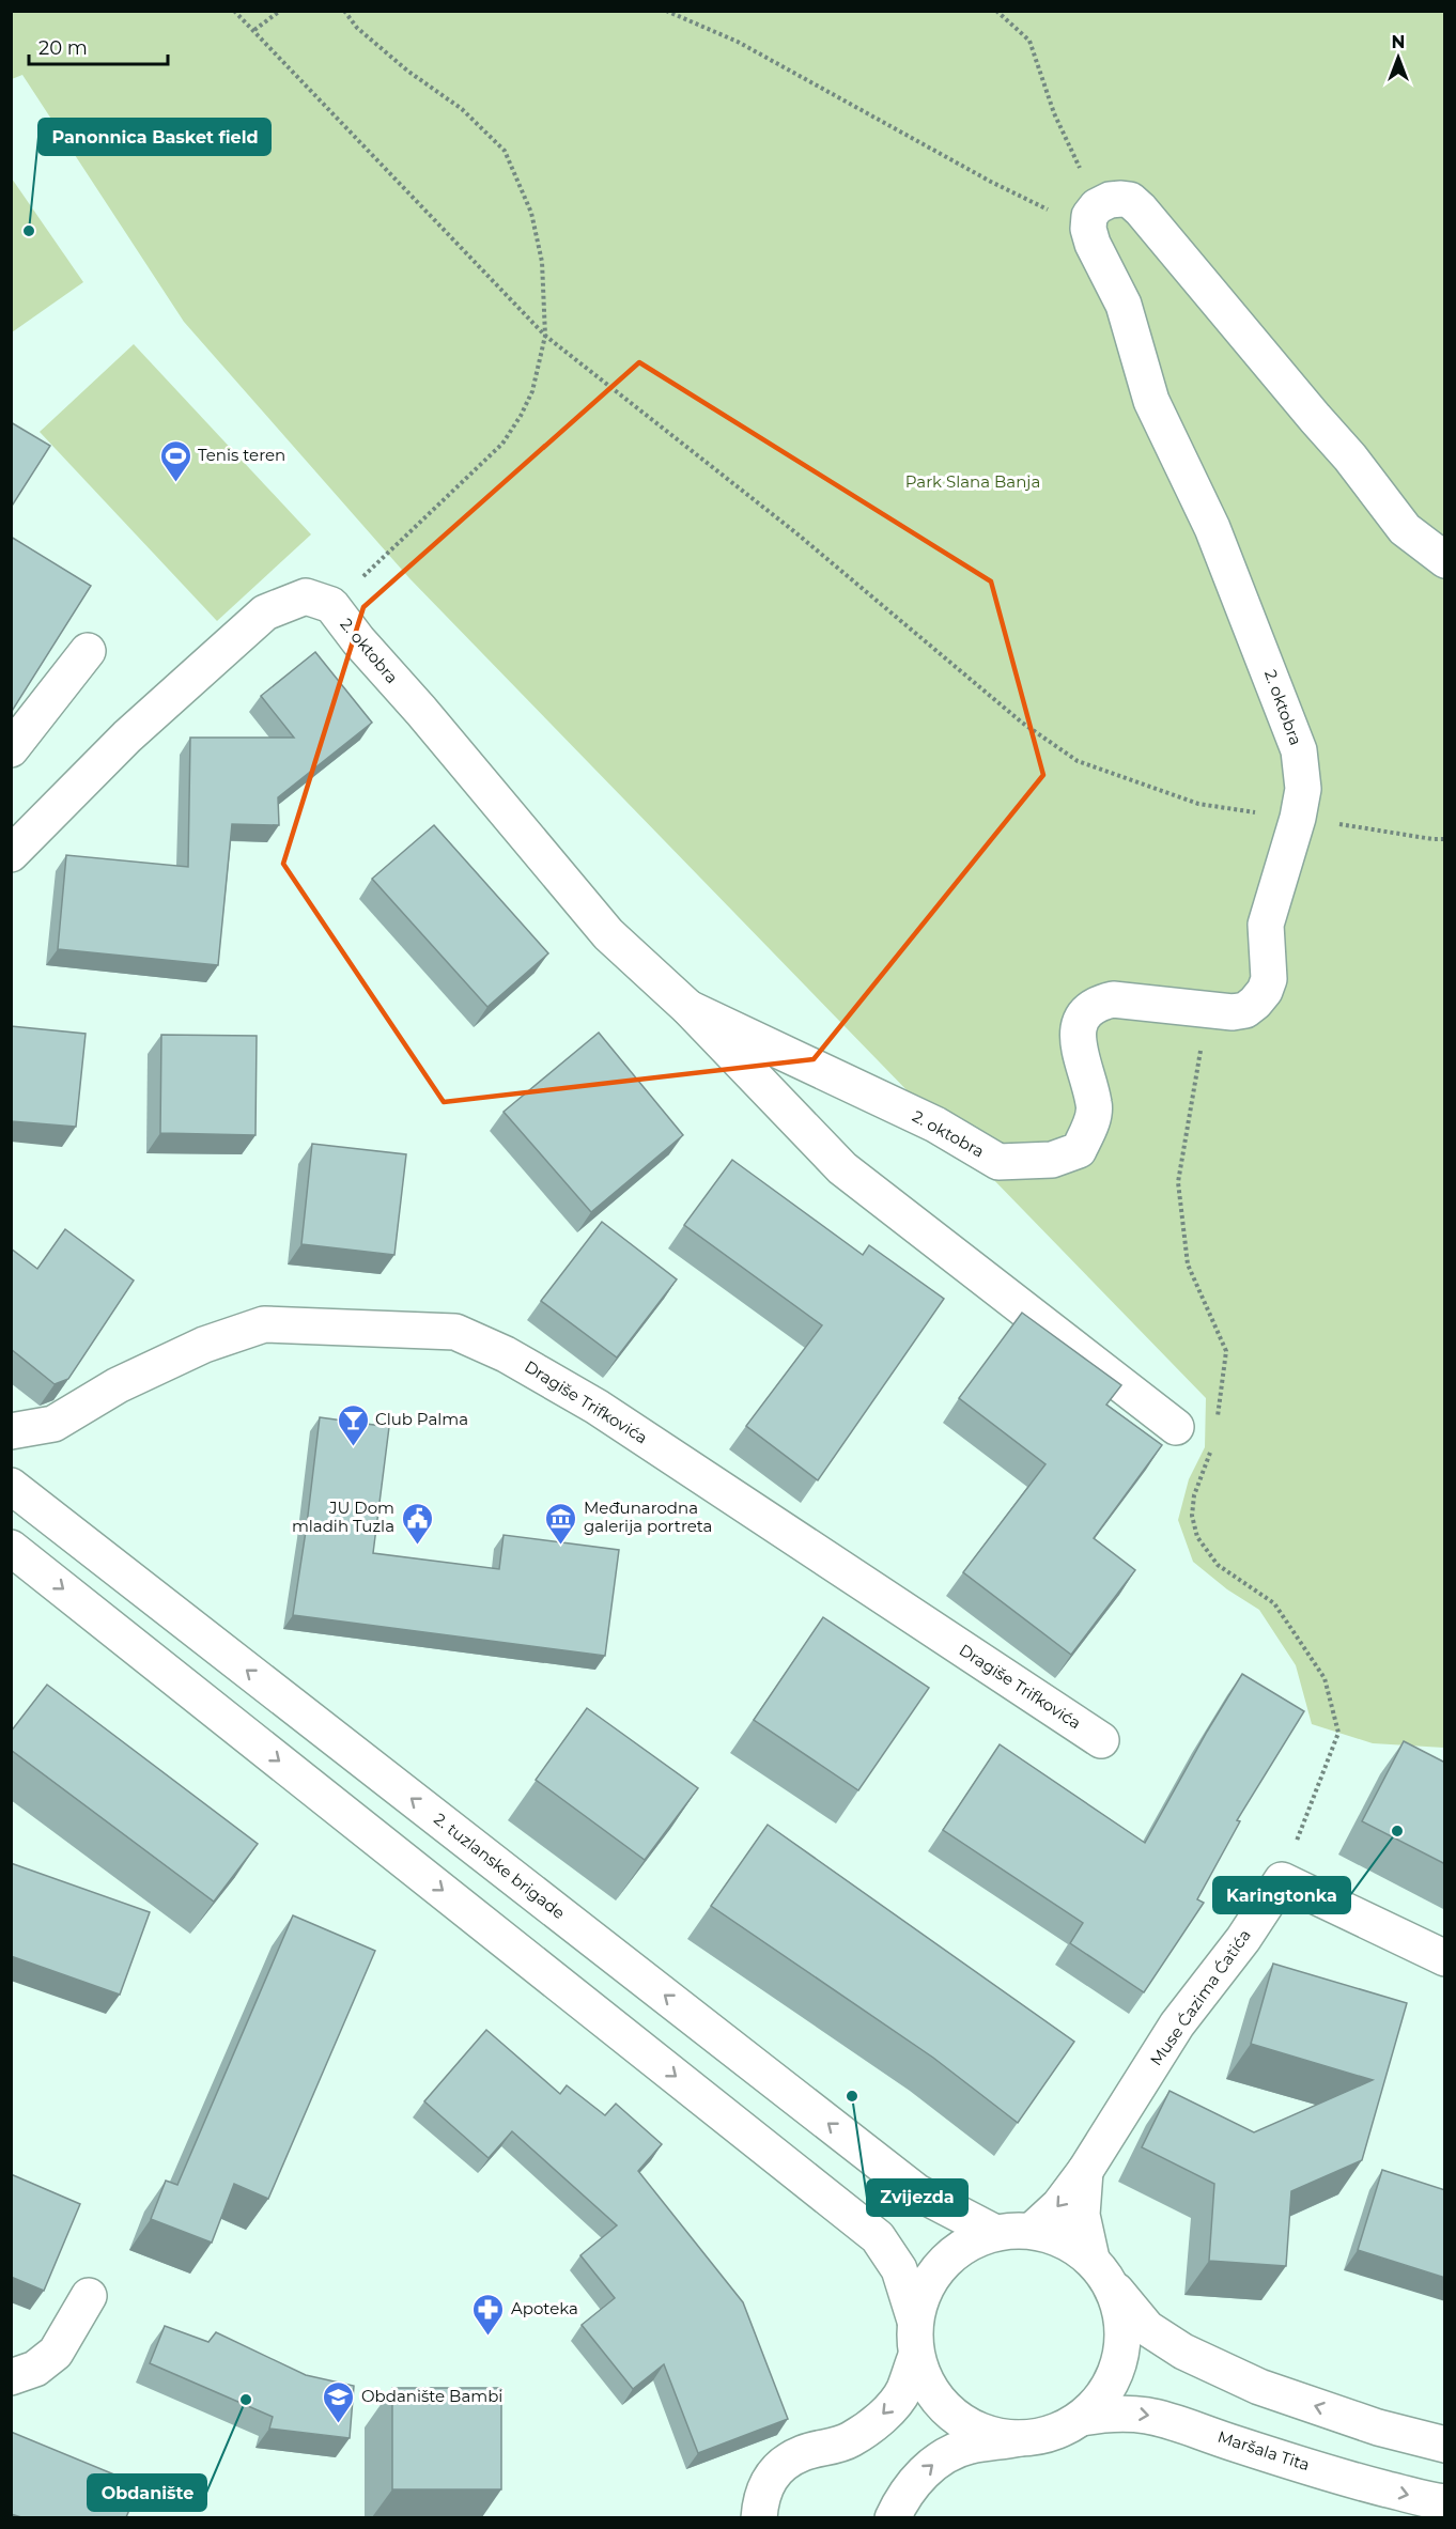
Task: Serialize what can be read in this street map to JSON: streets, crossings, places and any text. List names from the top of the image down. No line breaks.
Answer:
{"streets":{"street":["2. oktobra","Dragiše Trifkovića","2. tuzlanske brigade","Muse Ćazima Ćatića","Maršala Tita"]},"crossings":[["2. tuzlanske brigade","Muse Ćazima Ćatića"],["2. tuzlanske brigade","Maršala Tita"],["Muse Ćazima Ćatića","Maršala Tita"]],"parks":["Park Slana Banja"],"places":{"other":["Panonnica Basket field","Karingtonka","Zvijezda","Obdanište"],"sports":["Tenis teren"],"bar":["Club Palma"],"public building":["JU Dom mladih Tuzla"],"museum":["Međunarodna galerija portreta"],"pharmacy":["Apoteka"],"school or university":["Obdanište Bambi"]},"scale_bar":"20 m","north":"top"}
